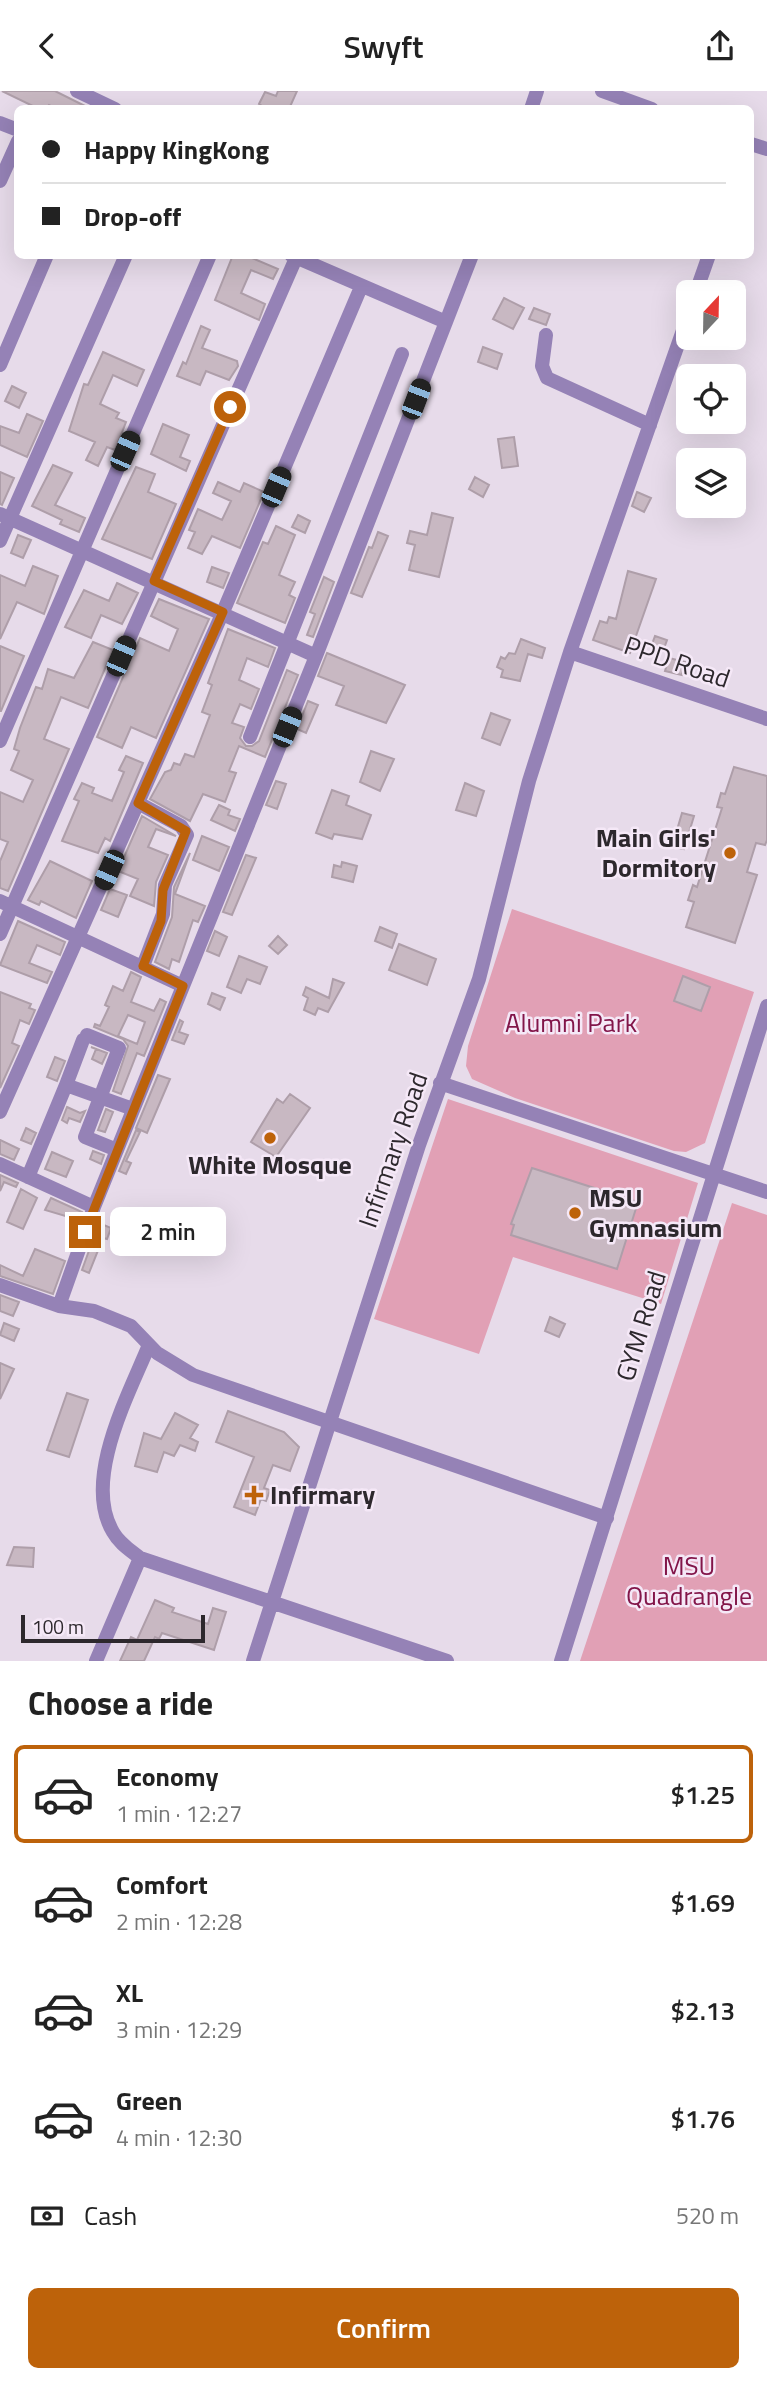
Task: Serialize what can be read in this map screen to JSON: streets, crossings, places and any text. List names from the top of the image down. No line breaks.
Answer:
{"streets":{"street":["PPD Road","Infirmary Road","GYM Road"]},"crossings":[["PPD Road","Infirmary Road"]],"parks":["Alumni Park","MSU Quadrangle"],"places":{"other":["Main Girls' Dormitory","White Mosque","MSU Gymnasium"],"health":["Infirmary"]},"scale_bar":"100 m","north":"top","page":{"header":"Swyft","banner":["Happy KingKong","Drop-off"],"bubble":"2 min","scale":"100 m","heading":"Choose a ride","list":[{"name":"Economy","note":"1 min · 12:27","value":"$1.25"},{"name":"Comfort","note":"2 min · 12:28","value":"$1.69"},{"name":"XL","note":"3 min · 12:29","value":"$2.13"},{"name":"Green","note":"4 min · 12:30","value":"$1.76"}],"pay":["Cash","520 m"],"buttons":"Confirm"}}
